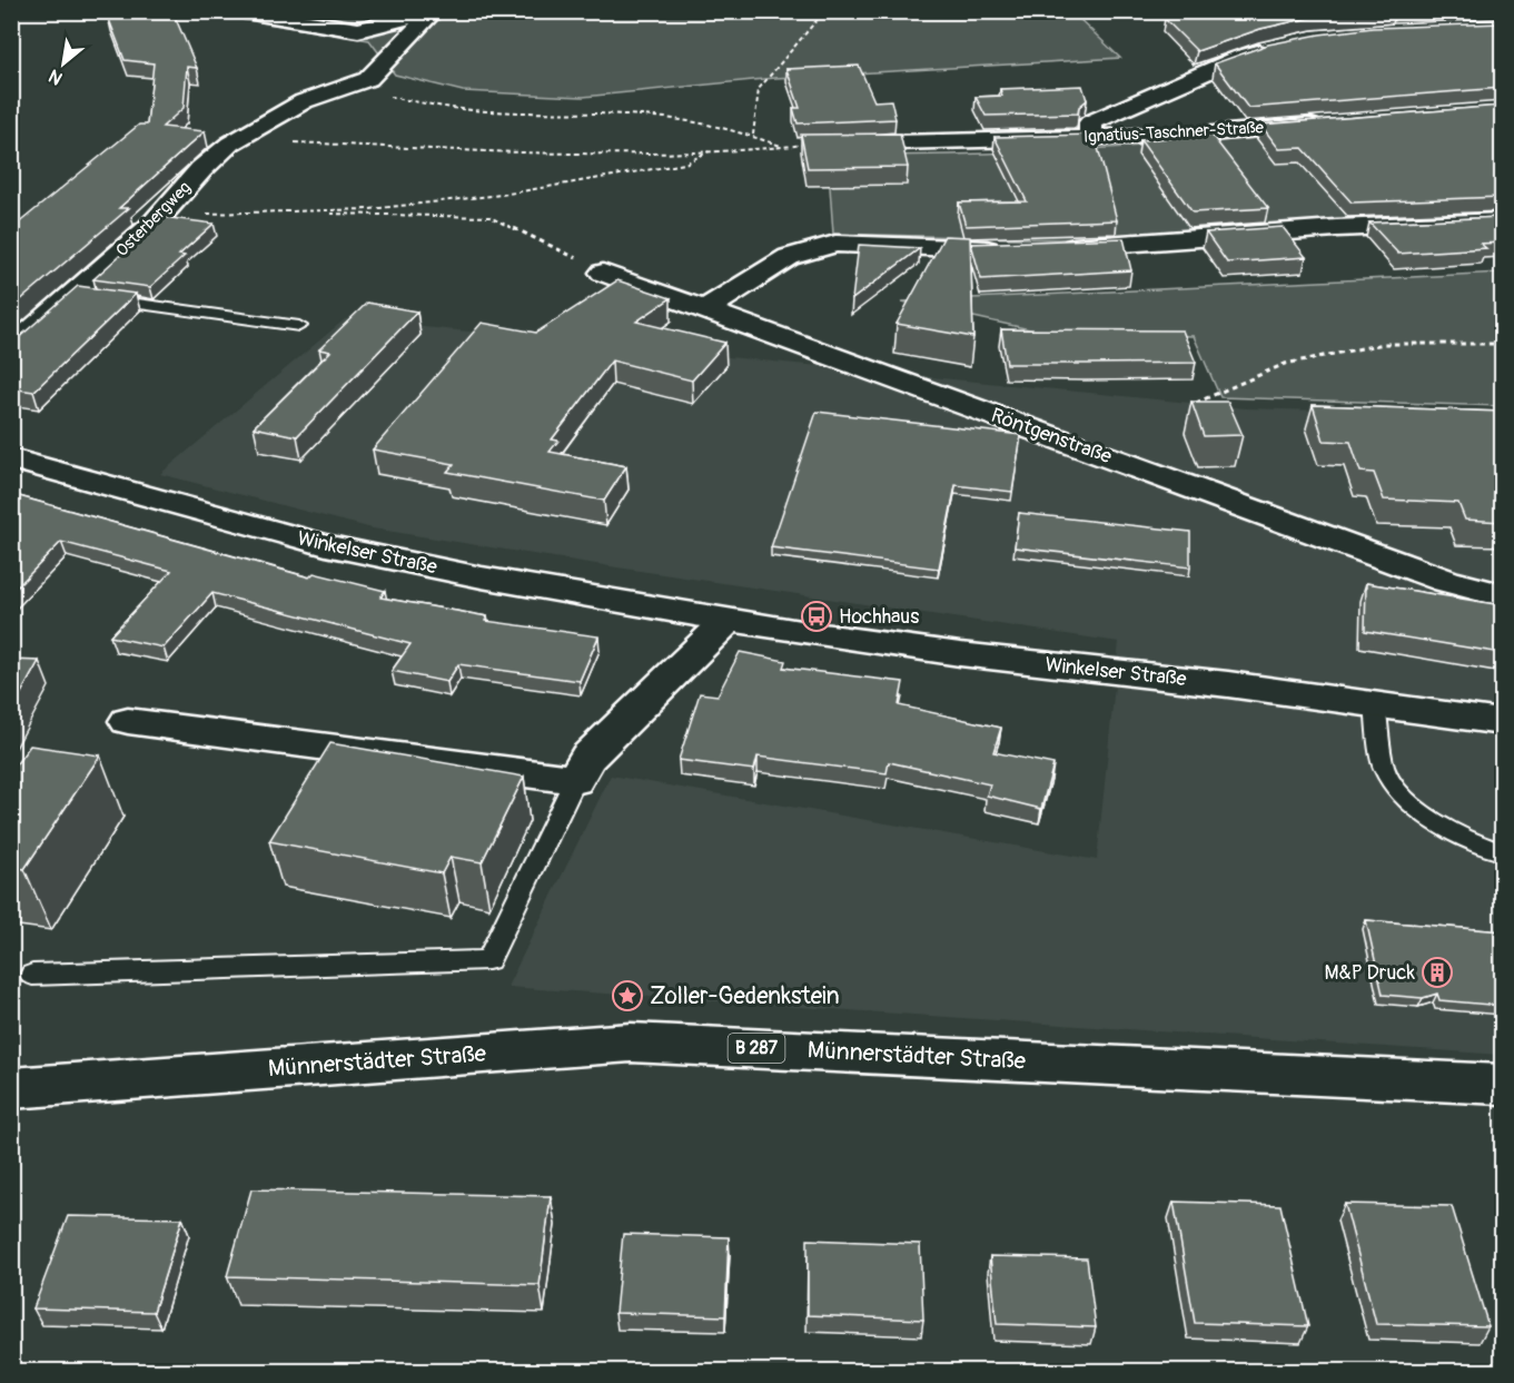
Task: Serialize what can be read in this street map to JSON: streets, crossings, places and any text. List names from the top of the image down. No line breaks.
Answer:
{"streets":{"street":["Ignatius-Taschner-Straße","Osterbergweg","Röntgenstraße","Winkelser Straße","B 287","Münnerstädter Straße"]},"places":{"bus stop":["Hochhaus"],"building":["M&P Druck"],"place":["Zoller-Gedenkstein"]},"north":"bottom left"}
